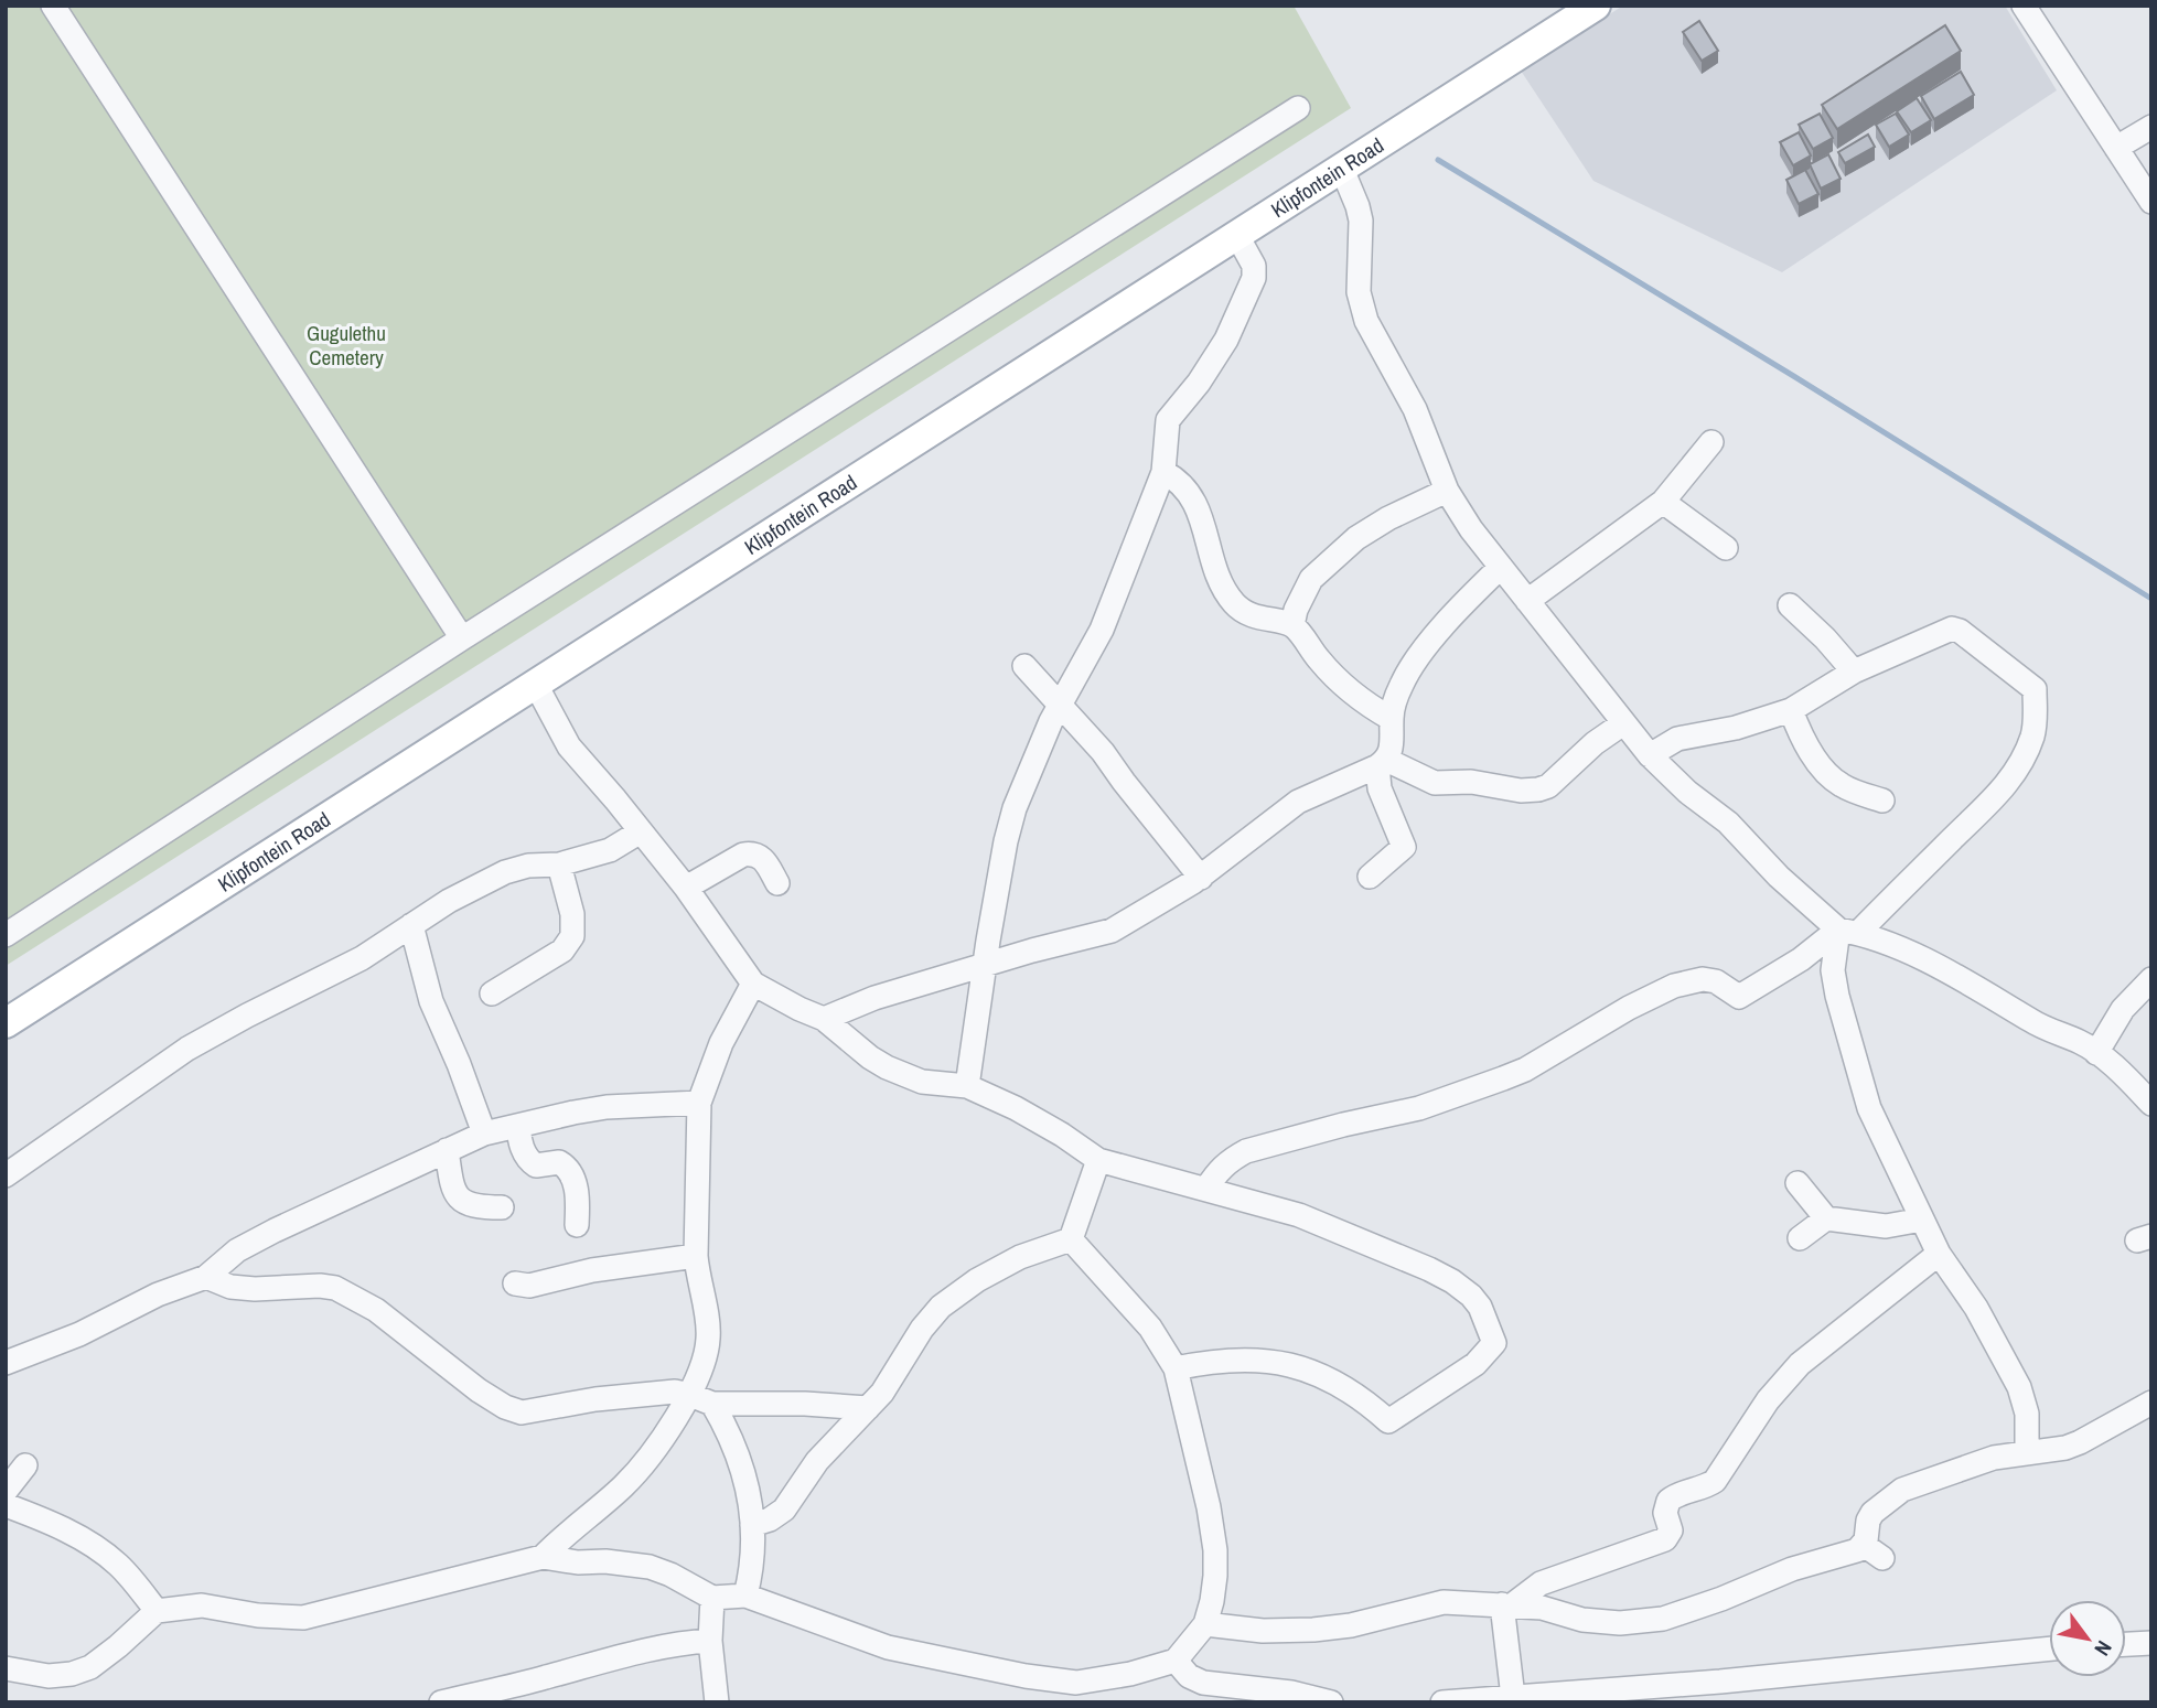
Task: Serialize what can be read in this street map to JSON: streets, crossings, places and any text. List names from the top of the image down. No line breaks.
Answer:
{"streets":{"main road":["Klipfontein Road"]},"parks":["Gugulethu Cemetery"],"north":"bottom right"}
